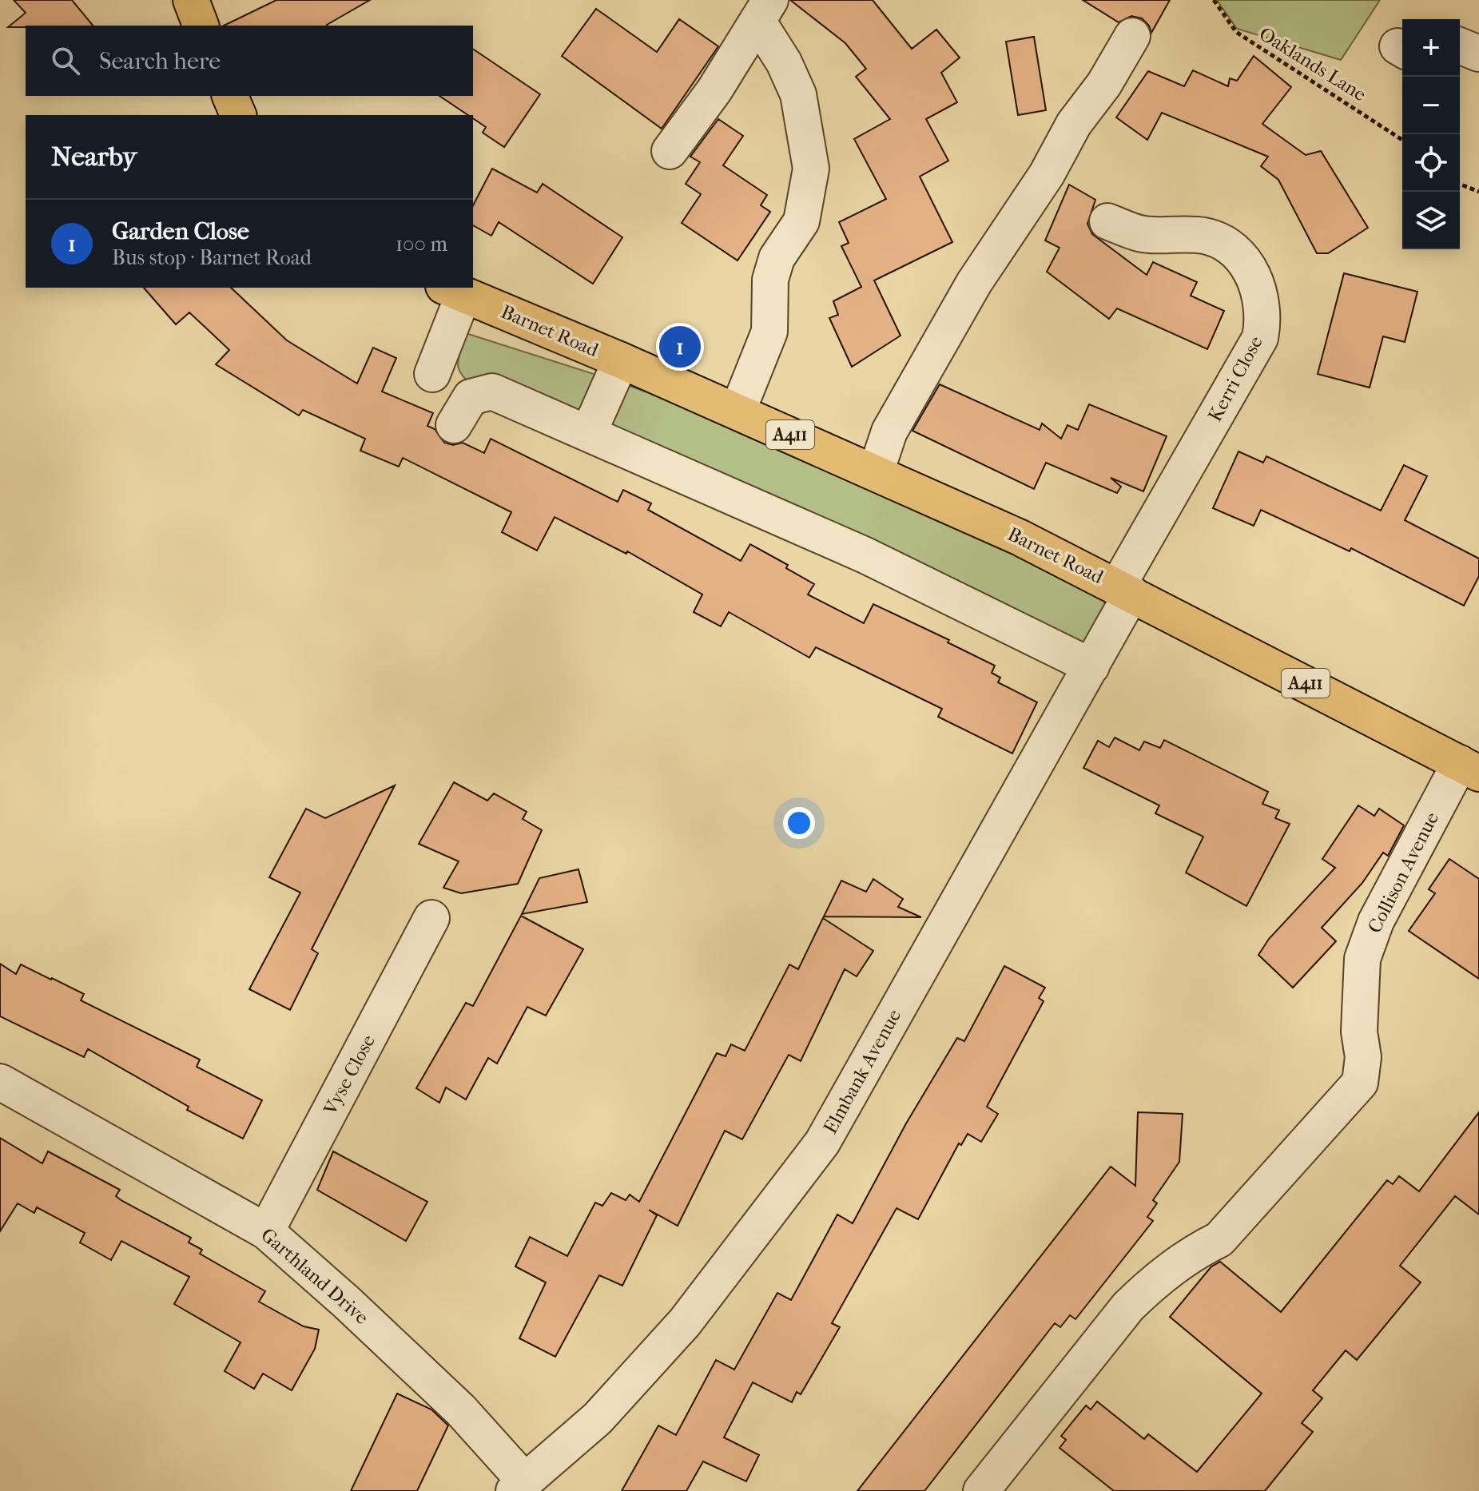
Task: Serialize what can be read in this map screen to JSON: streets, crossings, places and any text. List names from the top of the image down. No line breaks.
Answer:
{"streets":{"main road":["Barnet Road","A411"],"street":["Kerri Close","Collison Avenue","Elmbank Avenue","Vyse Close","Garthland Drive"],"path":["Oaklands Lane"]},"crossings":[["Barnet Road","Kerri Close"],["Barnet Road","Collison Avenue"],["Barnet Road","Elmbank Avenue"],["Kerri Close","Elmbank Avenue"],["Elmbank Avenue","Garthland Drive"],["Vyse Close","Garthland Drive"]],"page":{"map_buttons":["+","−"],"search":"Search here","heading":"Nearby","list":[{"mark":"1","name":"Garden Close","note":"Bus stop · Barnet Road","value":"100 m"}],"pins":"1"}}
